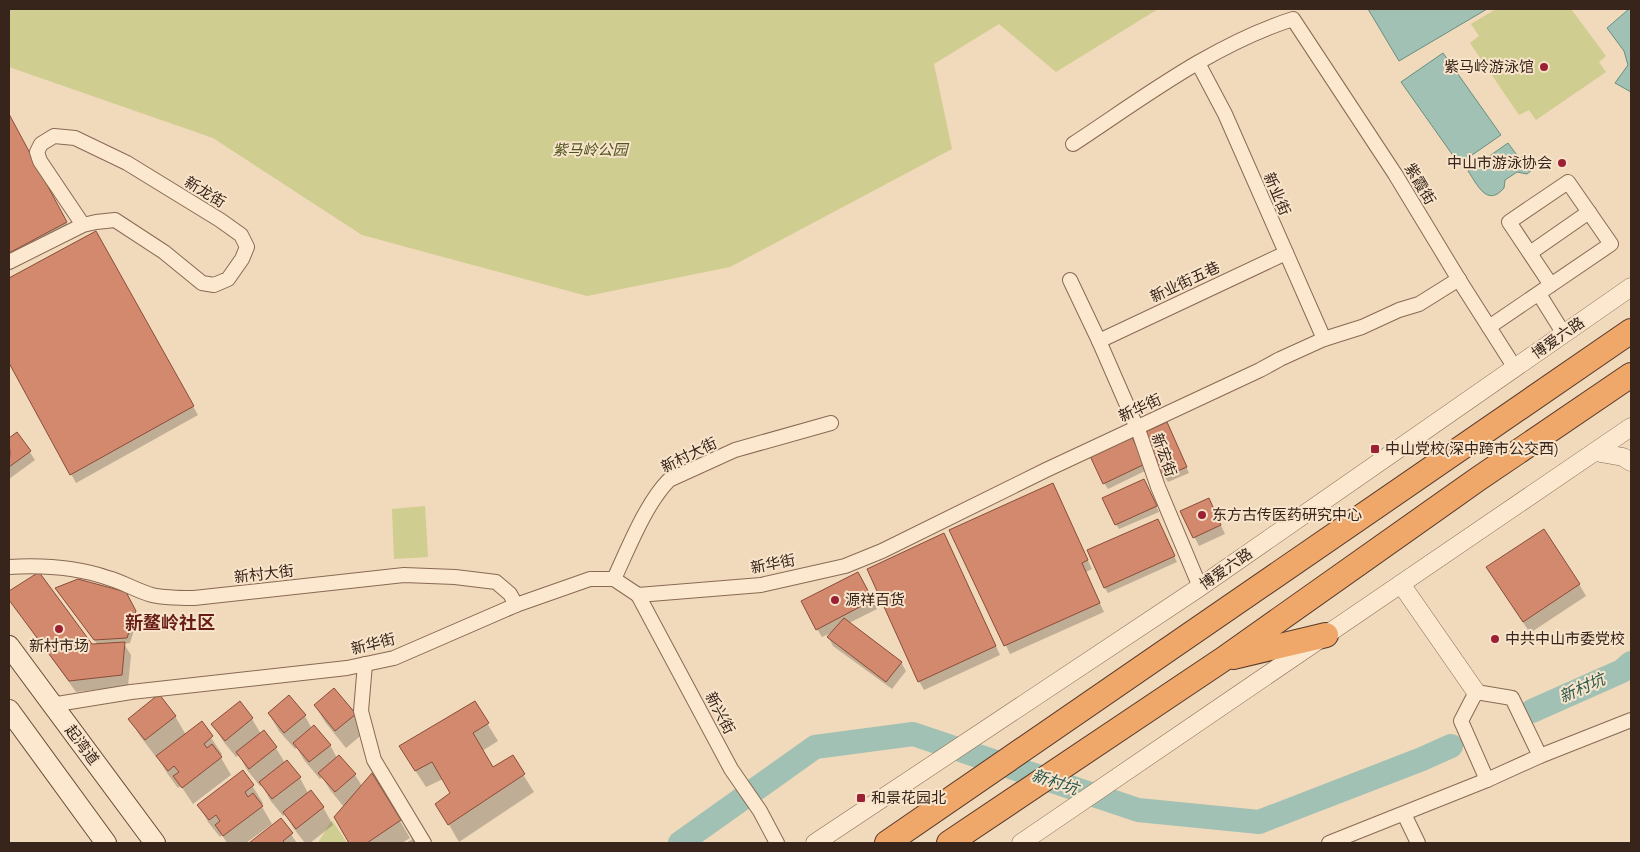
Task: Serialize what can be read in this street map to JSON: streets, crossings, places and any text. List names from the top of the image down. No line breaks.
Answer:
{"streets":{"main road":["起湾道"],"street":["紫霞街","新龙街","新业街","新业街五巷","博爱六路","新华街","新村大街","新宏街","新兴街"]},"crossings":[["紫霞街","新业街"],["紫霞街","博爱六路"],["紫霞街","新华街"],["新业街","新业街五巷"],["新业街","新华街"],["新业街五巷","新宏街"],["博爱六路","新宏街"],["新华街","新村大街"],["新华街","新宏街"],["新华街","新兴街"],["新华街","起湾道"]],"districts":["新鳌岭社区"],"water":["新村坑"],"parks":["紫马岭公园"],"places":{"other":["紫马岭游泳馆","中山市游泳协会","东方古传医药研究中心","源祥百货","新村市场","中共中山市委党校"],"transit":["中山党校(深中跨市公交西)","和景花园北"]}}
